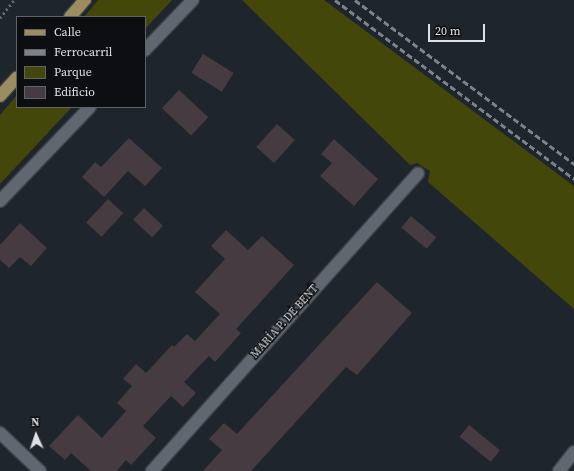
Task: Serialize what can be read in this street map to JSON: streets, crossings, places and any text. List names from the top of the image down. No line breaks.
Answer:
{"streets":{"street":["MARÍA P. DE BENT"]},"legend":["Calle","Ferrocarril","Parque","Edificio"],"scale_bar":"20 m","north":"top"}
